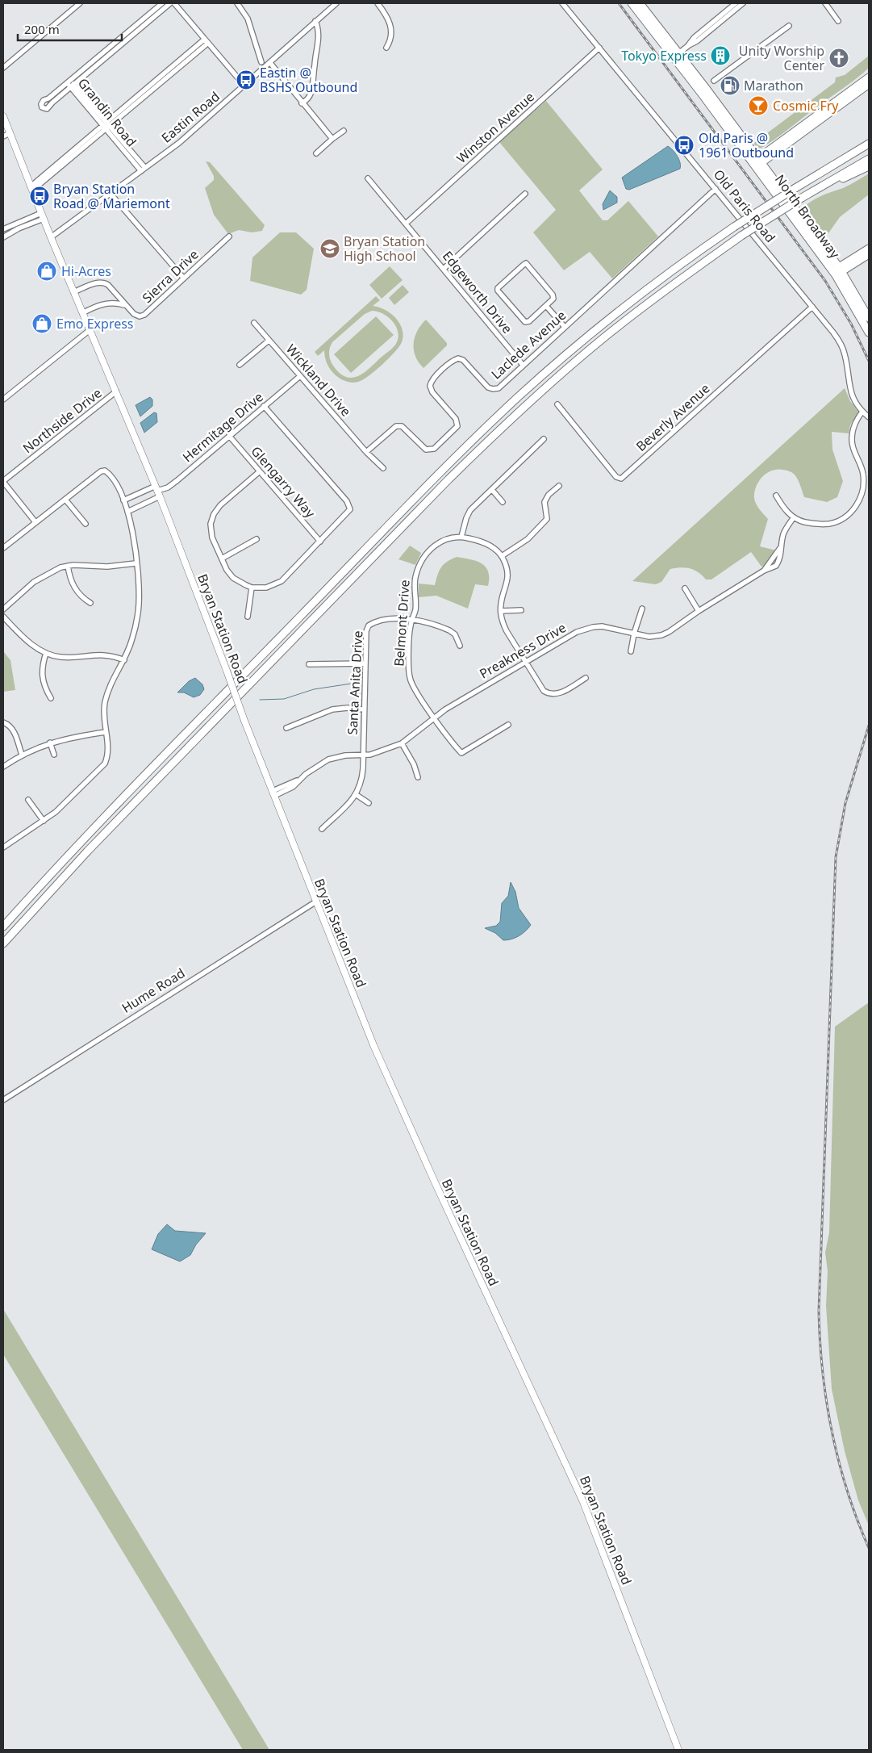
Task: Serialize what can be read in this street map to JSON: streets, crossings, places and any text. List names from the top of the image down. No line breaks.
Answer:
{"streets":{"highway":["North Broadway"],"main road":["Bryan Station Road"],"street":["Grandin Road","Eastin Road","Winston Avenue","Old Paris Road","Sierra Drive","Edgeworth Drive","Laclede Avenue","Wickland Drive","Beverly Avenue","Northside Drive","Hermitage Drive","Glengarry Way","Belmont Drive","Preakness Drive","Santa Anita Drive","Hume Road"]},"crossings":[["Grandin Road","Eastin Road"],["Eastin Road","Bryan Station Road"],["Winston Avenue","Old Paris Road"],["Winston Avenue","Edgeworth Drive"],["Old Paris Road","Laclede Avenue"],["Old Paris Road","Beverly Avenue"],["Sierra Drive","Bryan Station Road"],["Edgeworth Drive","Laclede Avenue"],["Laclede Avenue","Wickland Drive"],["Wickland Drive","Hermitage Drive"],["Northside Drive","Bryan Station Road"],["Hermitage Drive","Glengarry Way"],["Hermitage Drive","Bryan Station Road"],["Belmont Drive","Preakness Drive"],["Belmont Drive","Santa Anita Drive"],["Bryan Station Road","Preakness Drive"],["Bryan Station Road","Hume Road"],["Preakness Drive","Santa Anita Drive"]],"places":{"building":["Tokyo Express"],"church":["Unity Worship Center"],"bus stop":["Eastin @ BSHS Outbound","Old Paris @ 1961 Outbound","Bryan Station Road @ Mariemont"],"fuel station":["Marathon"],"bar":["Cosmic Fry"],"school or university":["Bryan Station High School"],"shop":["Hi-Acres","Emo Express"]},"scale_bar":"200 m"}
